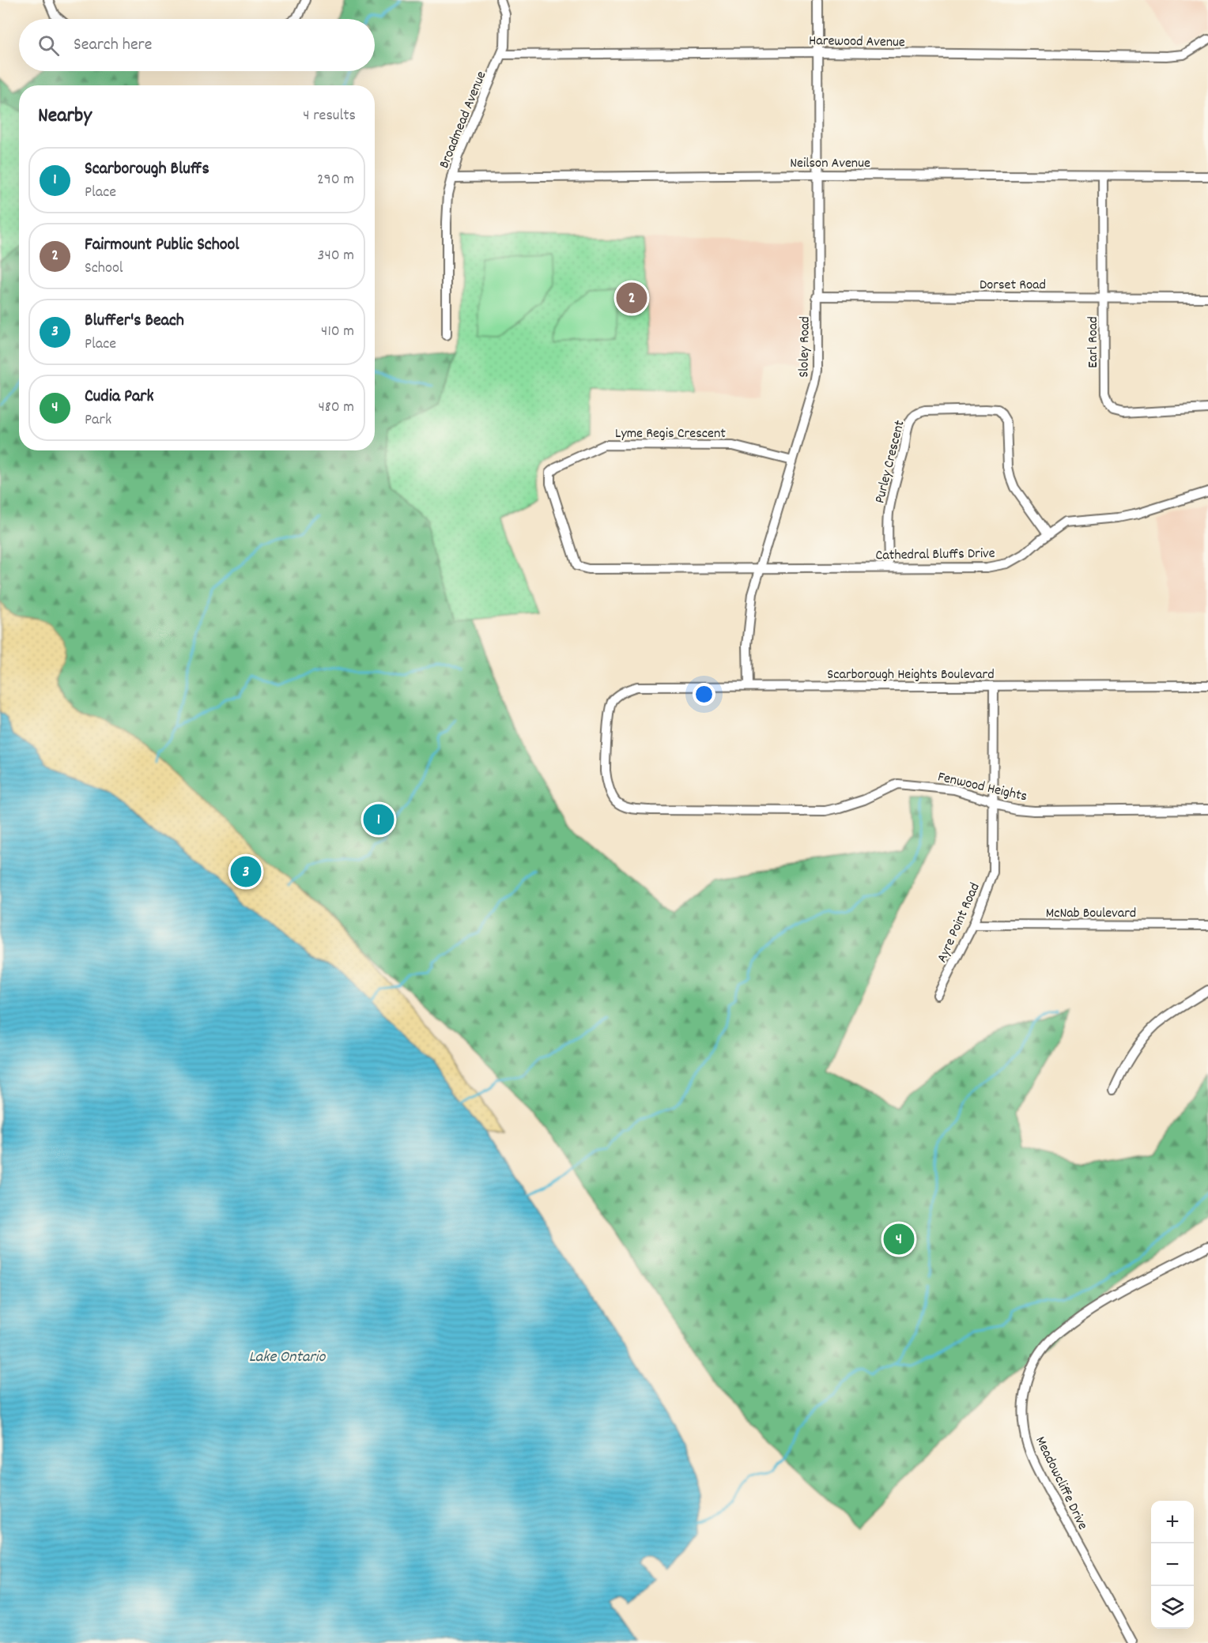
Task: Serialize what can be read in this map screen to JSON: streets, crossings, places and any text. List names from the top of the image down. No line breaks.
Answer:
{"streets":{"street":["Harewood Avenue","Broadmead Avenue","Neilson Avenue","Dorset Road","Earl Road","Sloley Road","Lyme Regis Crescent","Purley Crescent","Cathedral Bluffs Drive","Scarborough Heights Boulevard","Fenwood Heights","McNab Boulevard","Ayre Point Road","Meadowcliffe Drive"]},"crossings":[["Harewood Avenue","Broadmead Avenue"],["Harewood Avenue","Sloley Road"],["Broadmead Avenue","Neilson Avenue"],["Neilson Avenue","Earl Road"],["Neilson Avenue","Sloley Road"],["Dorset Road","Earl Road"],["Dorset Road","Sloley Road"],["Sloley Road","Lyme Regis Crescent"],["Sloley Road","Cathedral Bluffs Drive"],["Sloley Road","Scarborough Heights Boulevard"],["Lyme Regis Crescent","Cathedral Bluffs Drive"],["Purley Crescent","Cathedral Bluffs Drive"],["Scarborough Heights Boulevard","Fenwood Heights"],["Scarborough Heights Boulevard","Ayre Point Road"],["Fenwood Heights","Ayre Point Road"],["McNab Boulevard","Ayre Point Road"]],"water":["Lake Ontario"],"page":{"search":"Search here","heading":["Nearby","4 results"],"list":[{"mark":"1","name":"Scarborough Bluffs","note":"Place","value":"290 m"},{"mark":"2","name":"Fairmount Public School","note":"School","value":"340 m"},{"mark":"3","name":"Bluffer's Beach","note":"Place","value":"410 m"},{"mark":"4","name":"Cudia Park","note":"Park","value":"480 m"}],"pins":["2","1","3","4"],"map_buttons":["+","−"]}}
